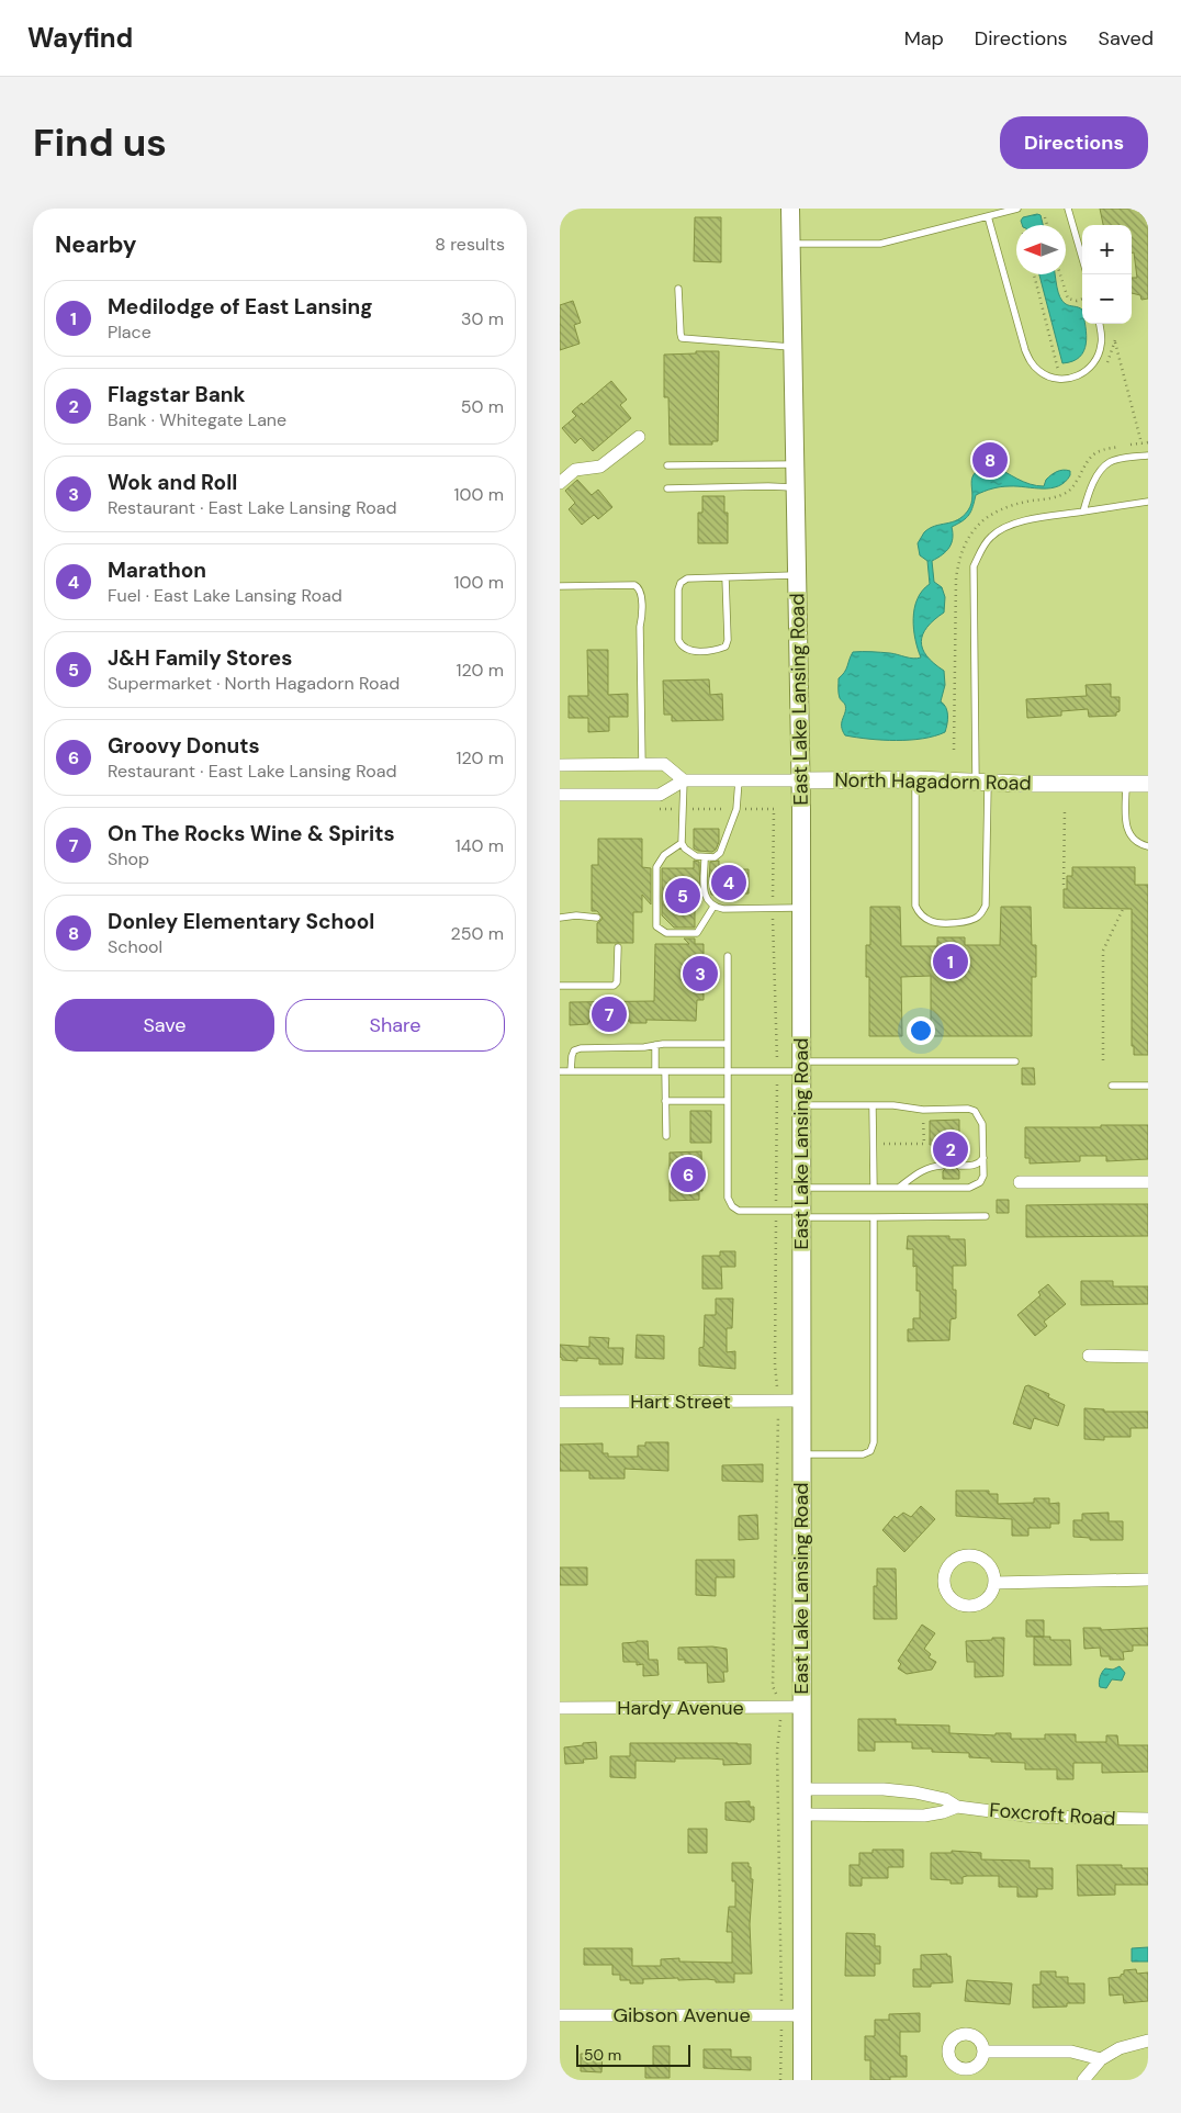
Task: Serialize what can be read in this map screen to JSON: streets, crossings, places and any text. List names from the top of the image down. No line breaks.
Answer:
{"streets":{"main road":["East Lake Lansing Road"],"street":["North Hagadorn Road","Hart Street","Hardy Avenue","Foxcroft Road","Gibson Avenue"]},"crossings":[["East Lake Lansing Road","North Hagadorn Road"],["East Lake Lansing Road","Hart Street"],["East Lake Lansing Road","Hardy Avenue"],["East Lake Lansing Road","Foxcroft Road"],["East Lake Lansing Road","Gibson Avenue"]],"scale_bar":"50 m","north":"left","page":{"header":"Wayfind","nav":["Map","Directions","Saved"],"buttons":["Directions",["Save","Share"]],"title":"Find us","heading":["Nearby","8 results"],"map_buttons":["+","−"],"list":[{"mark":"1","name":"Medilodge of East Lansing","note":"Place","value":"30 m"},{"mark":"2","name":"Flagstar Bank","note":"Bank · Whitegate Lane","value":"50 m"},{"mark":"3","name":"Wok and Roll","note":"Restaurant · East Lake Lansing Road","value":"100 m"},{"mark":"4","name":"Marathon","note":"Fuel · East Lake Lansing Road","value":"100 m"},{"mark":"5","name":"J&H Family Stores","note":"Supermarket · North Hagadorn Road","value":"120 m"},{"mark":"6","name":"Groovy Donuts","note":"Restaurant · East Lake Lansing Road","value":"120 m"},{"mark":"7","name":"On The Rocks Wine & Spirits","note":"Shop","value":"140 m"},{"mark":"8","name":"Donley Elementary School","note":"School","value":"250 m"}],"pins":["8","4","5","1","3","7","2","6"],"scale":"50 m"}}
